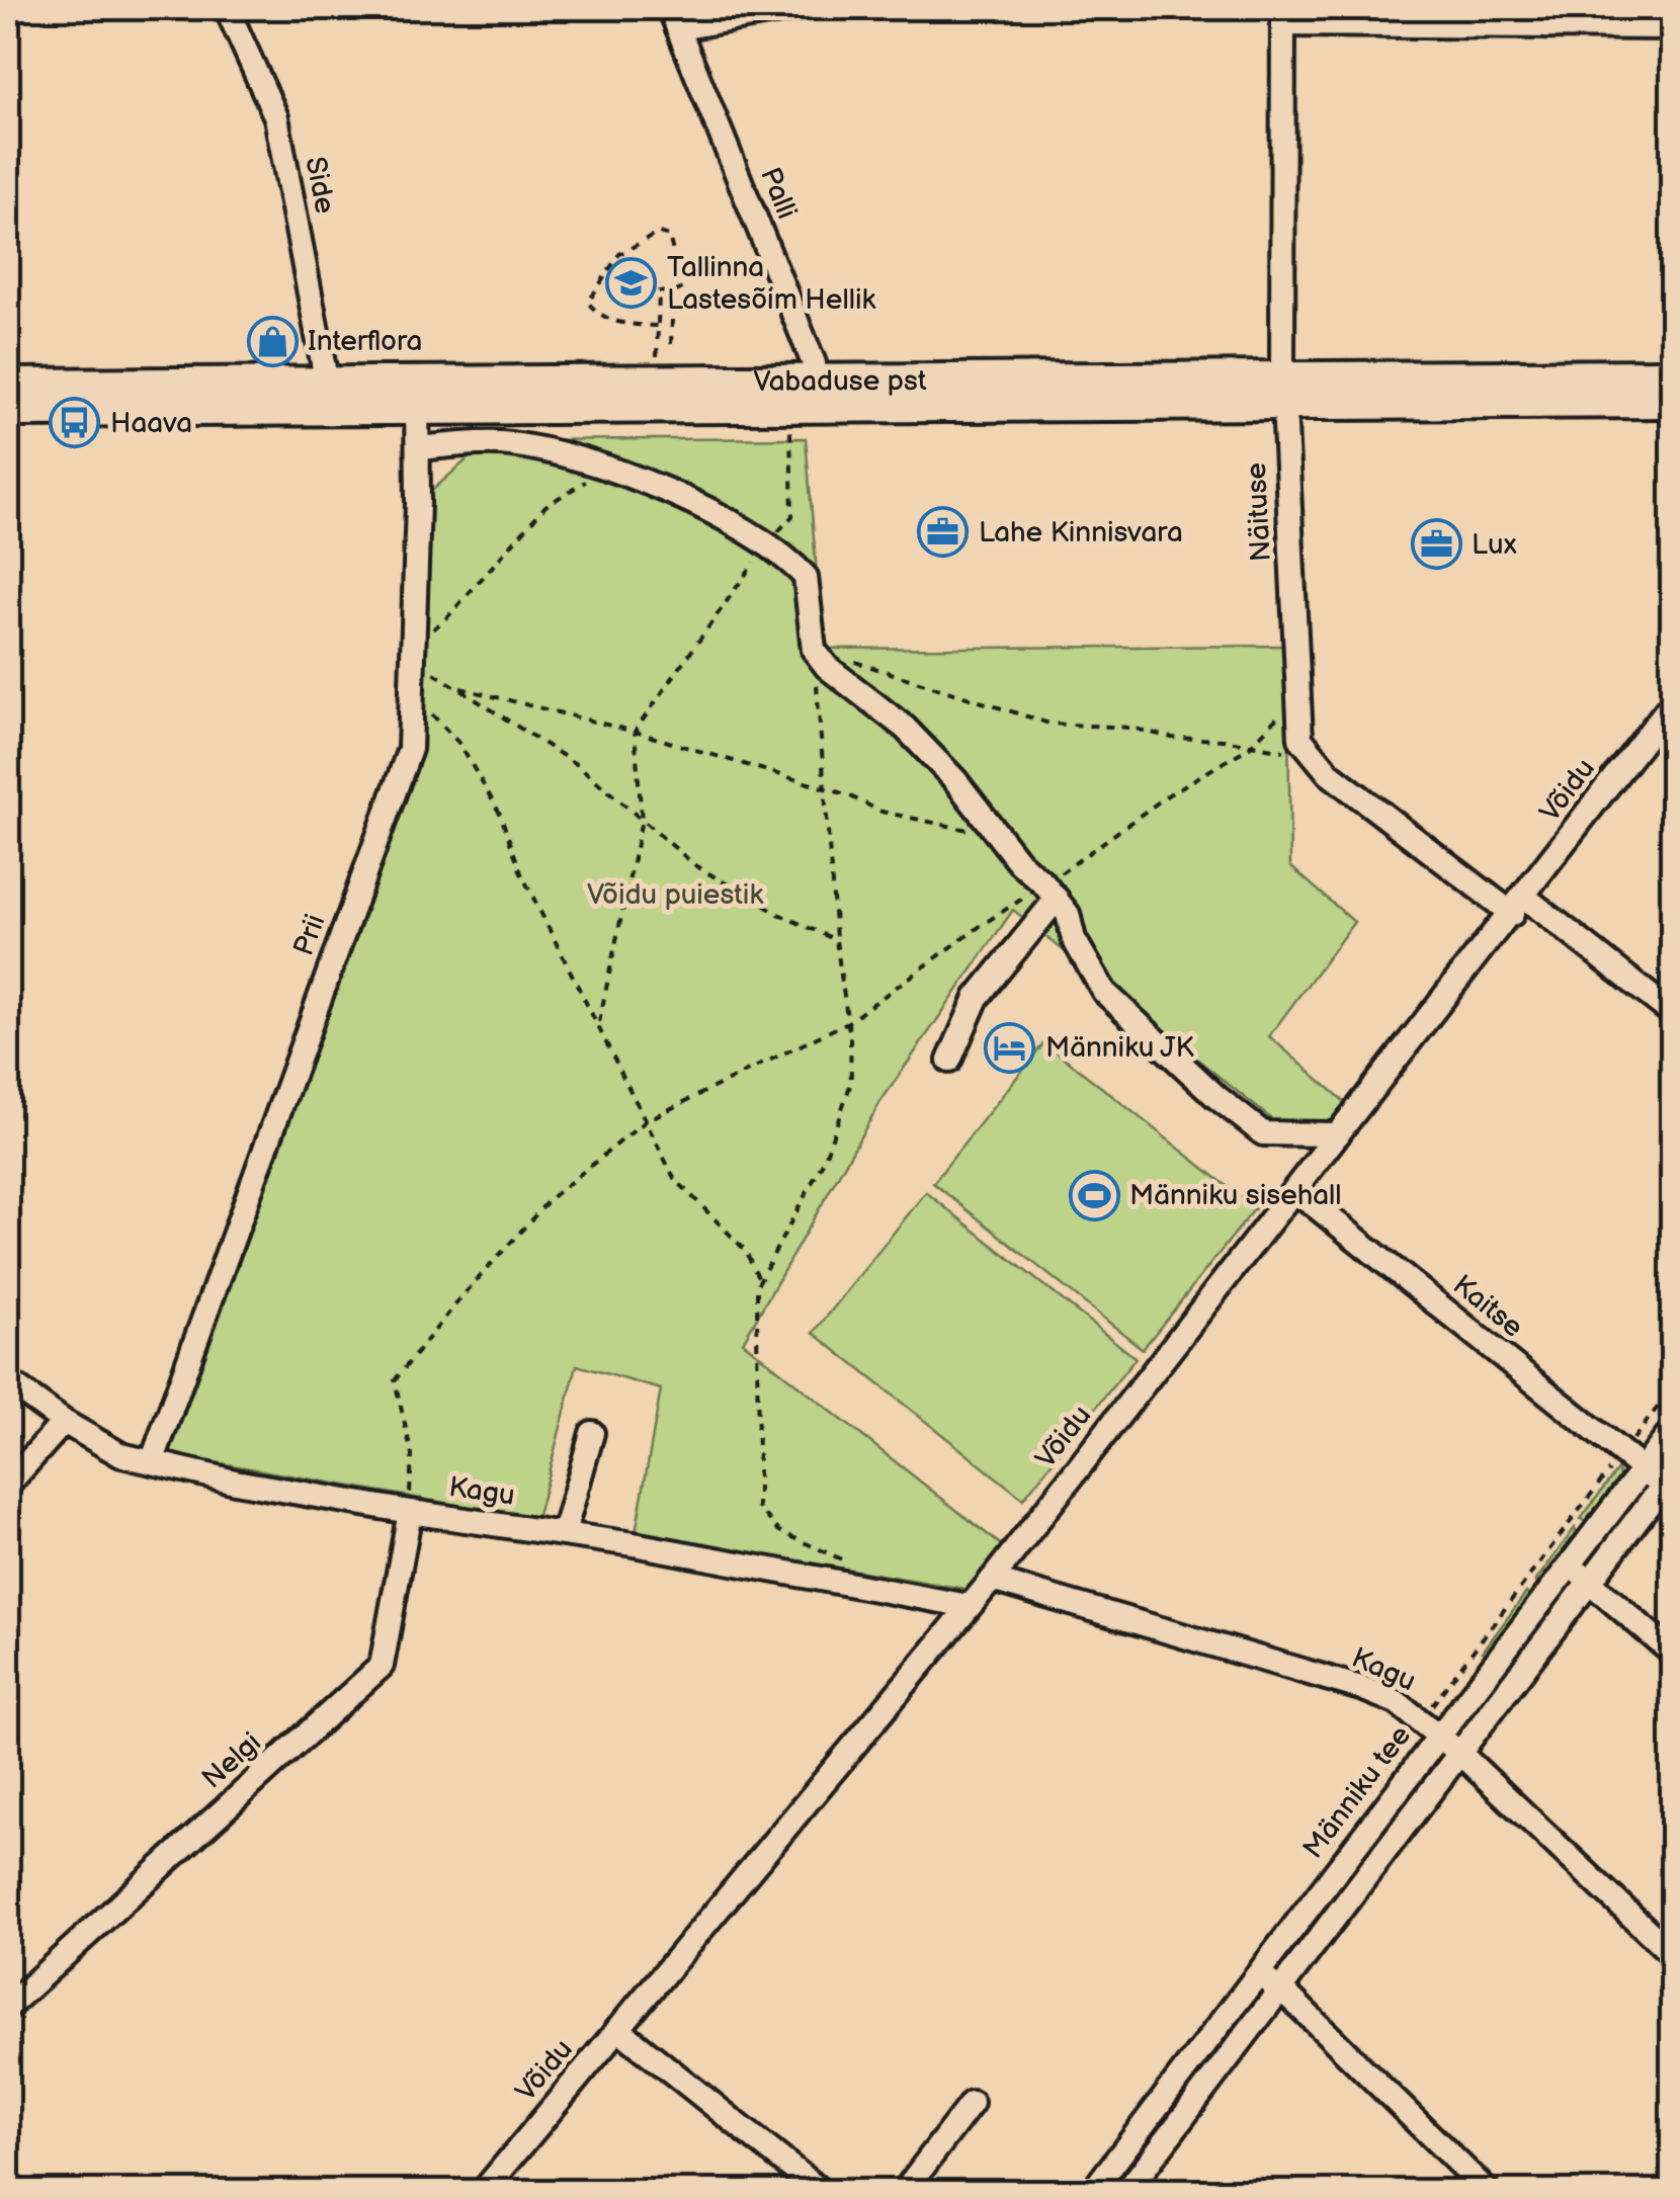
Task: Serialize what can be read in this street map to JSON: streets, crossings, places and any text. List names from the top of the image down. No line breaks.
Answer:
{"streets":{"highway":["Vabaduse pst"],"street":["Side","Palli","Näituse","Võidu","Prii","Kaitse","Kagu","Nelgi","Männiku tee"]},"crossings":[["Side","Vabaduse pst"],["Palli","Vabaduse pst"],["Vabaduse pst","Näituse"],["Vabaduse pst","Prii"],["Võidu","Kaitse"],["Võidu","Kagu"],["Prii","Kagu"],["Kaitse","Männiku tee"],["Kagu","Nelgi"],["Kagu","Männiku tee"]],"parks":["Võidu puiestik"],"places":{"school or university":["Tallinna Lastesõim Hellik"],"shop":["Interflora"],"bus stop":["Haava"],"office":["Lahe Kinnisvara","Lux"],"hotel":["Männiku JK"],"sports":["Männiku sisehall"]}}
